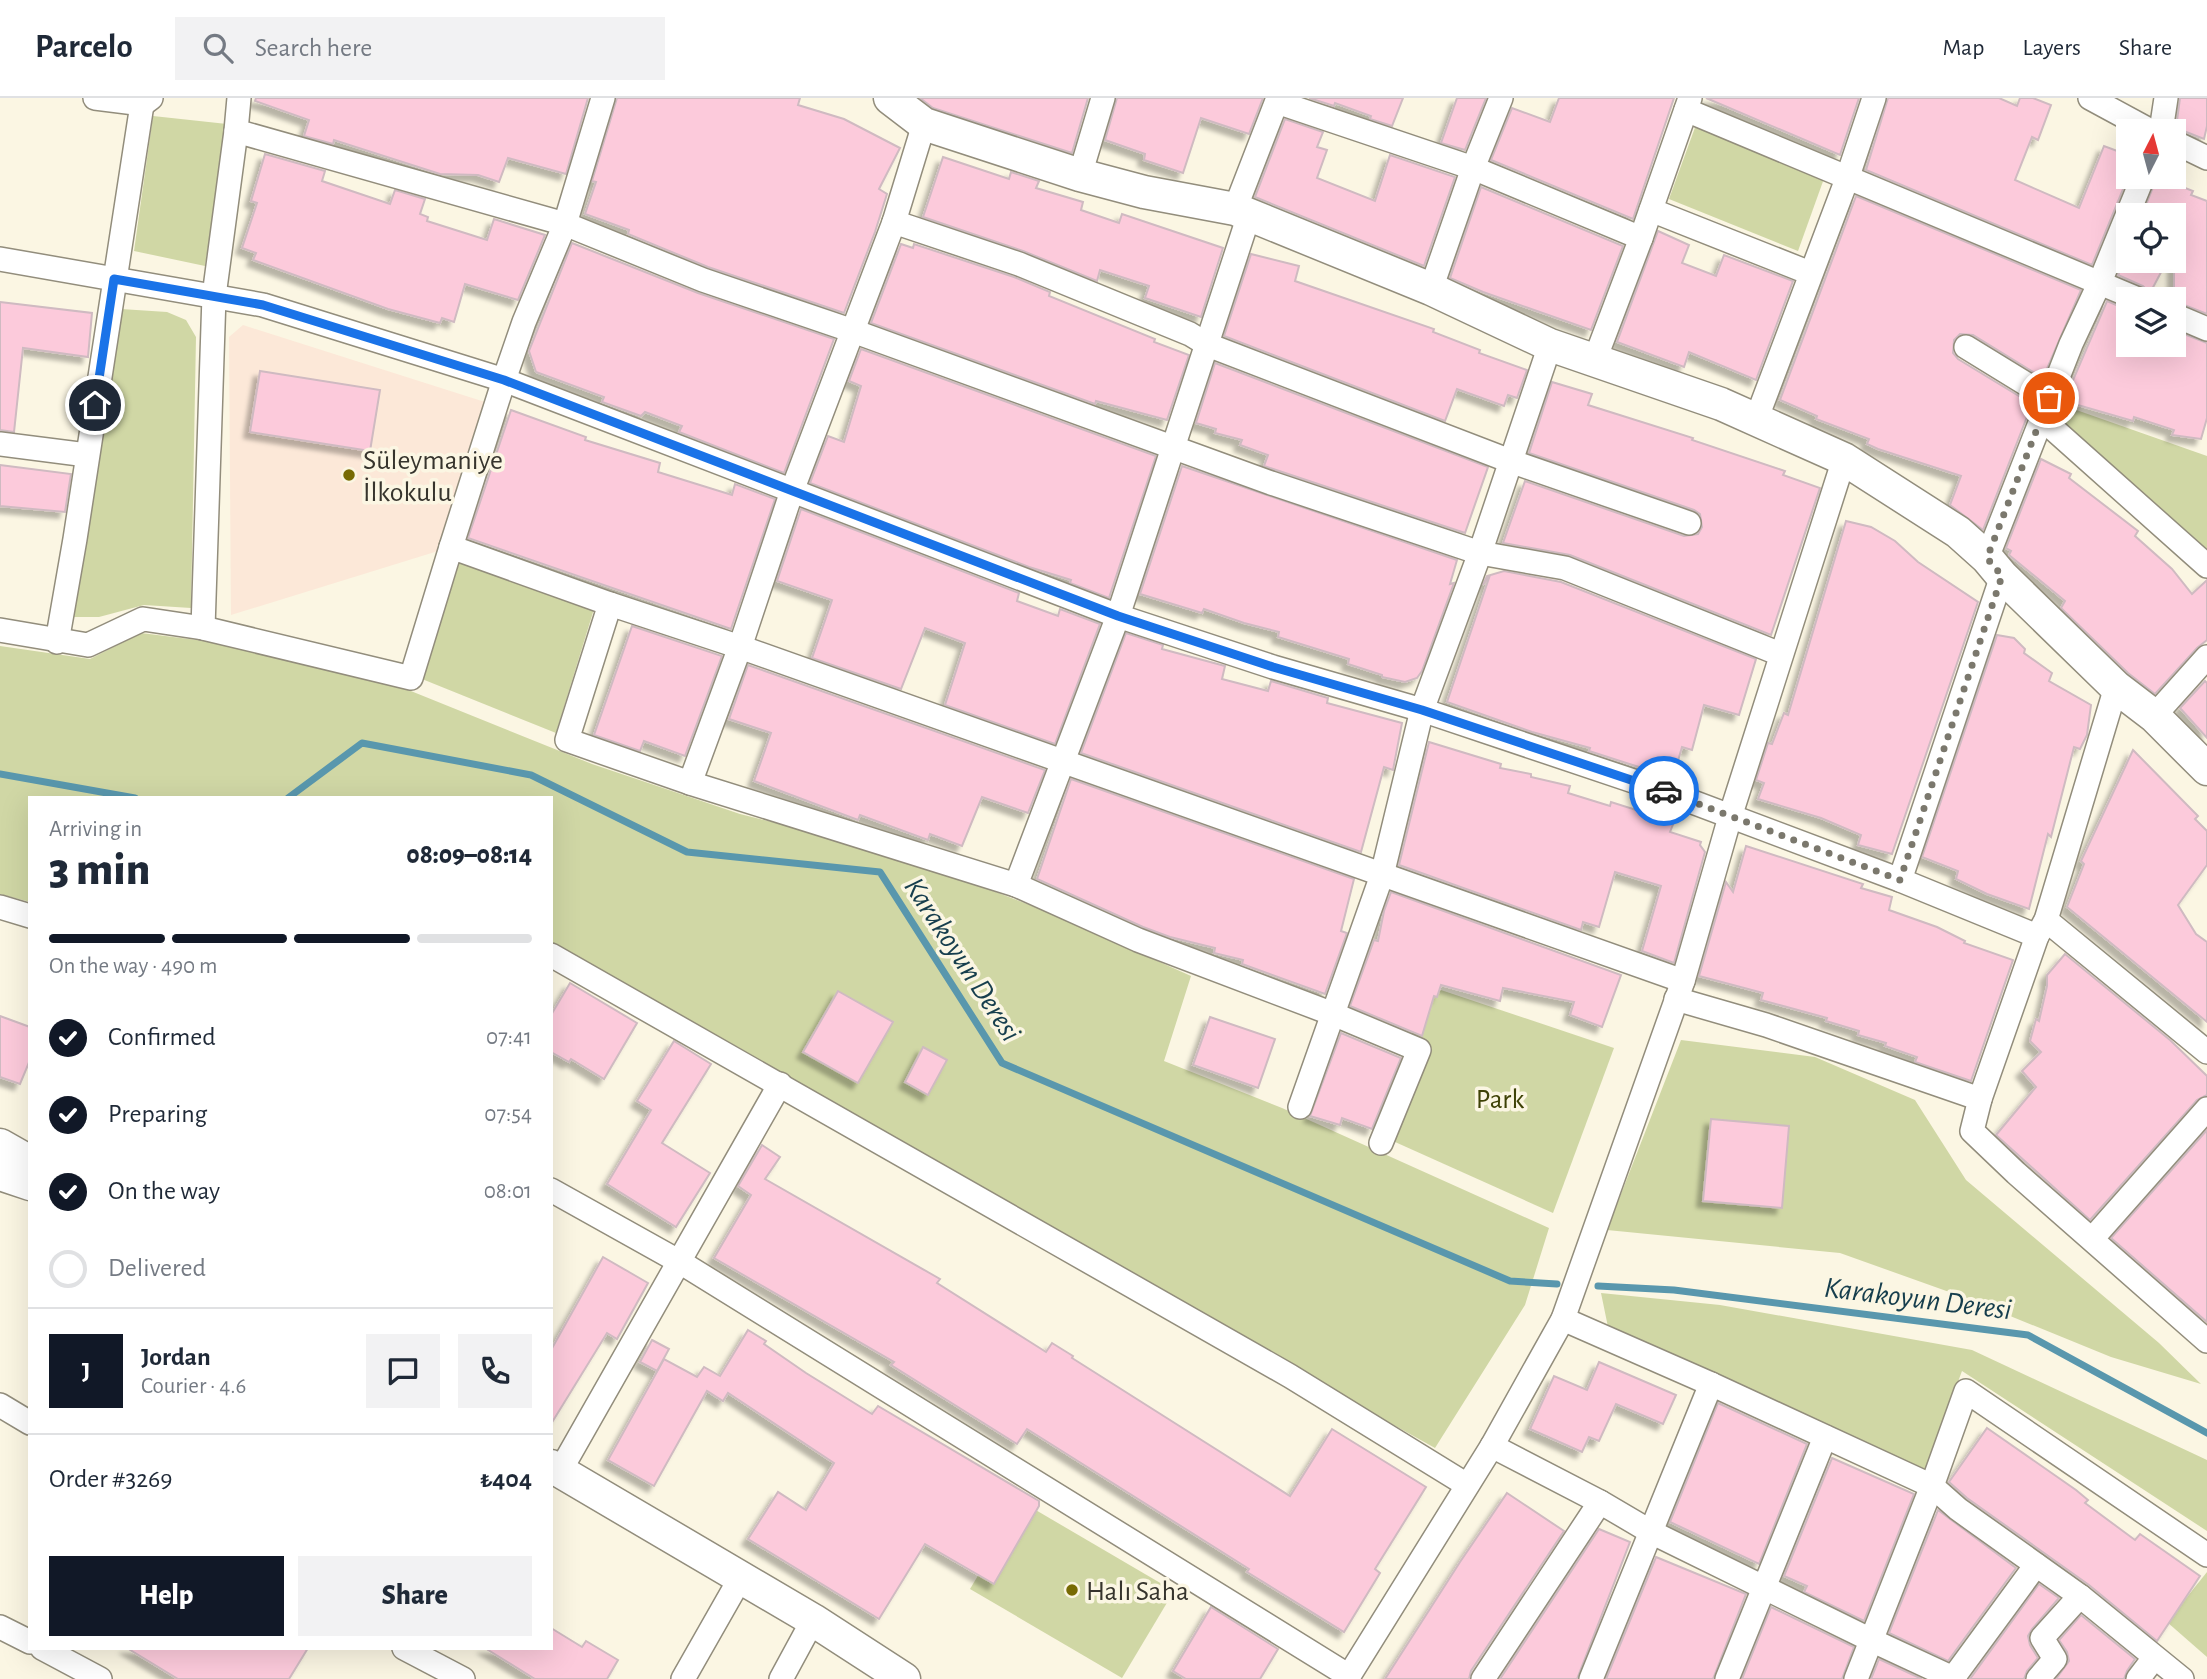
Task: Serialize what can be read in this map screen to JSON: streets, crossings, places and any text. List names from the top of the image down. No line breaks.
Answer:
{"water":["Karakoyun Deresi"],"parks":["Park"],"places":["Süleymaniye İlkokulu","Halı Saha"],"north":"top","page":{"header":"Parcelo","search":"Search here","nav":["Map","Layers","Share"],"heading":["3 min","Arriving in","08:09–08:14"],"panel":["Jordan","Courier · 4.6","Order #3269","₺404"],"bar":"On the way · 490 m","list":[["Confirmed","07:41"],["Preparing","07:54"],["On the way","08:01"],"Delivered"],"round":"J","buttons":["Help","Share"]}}
